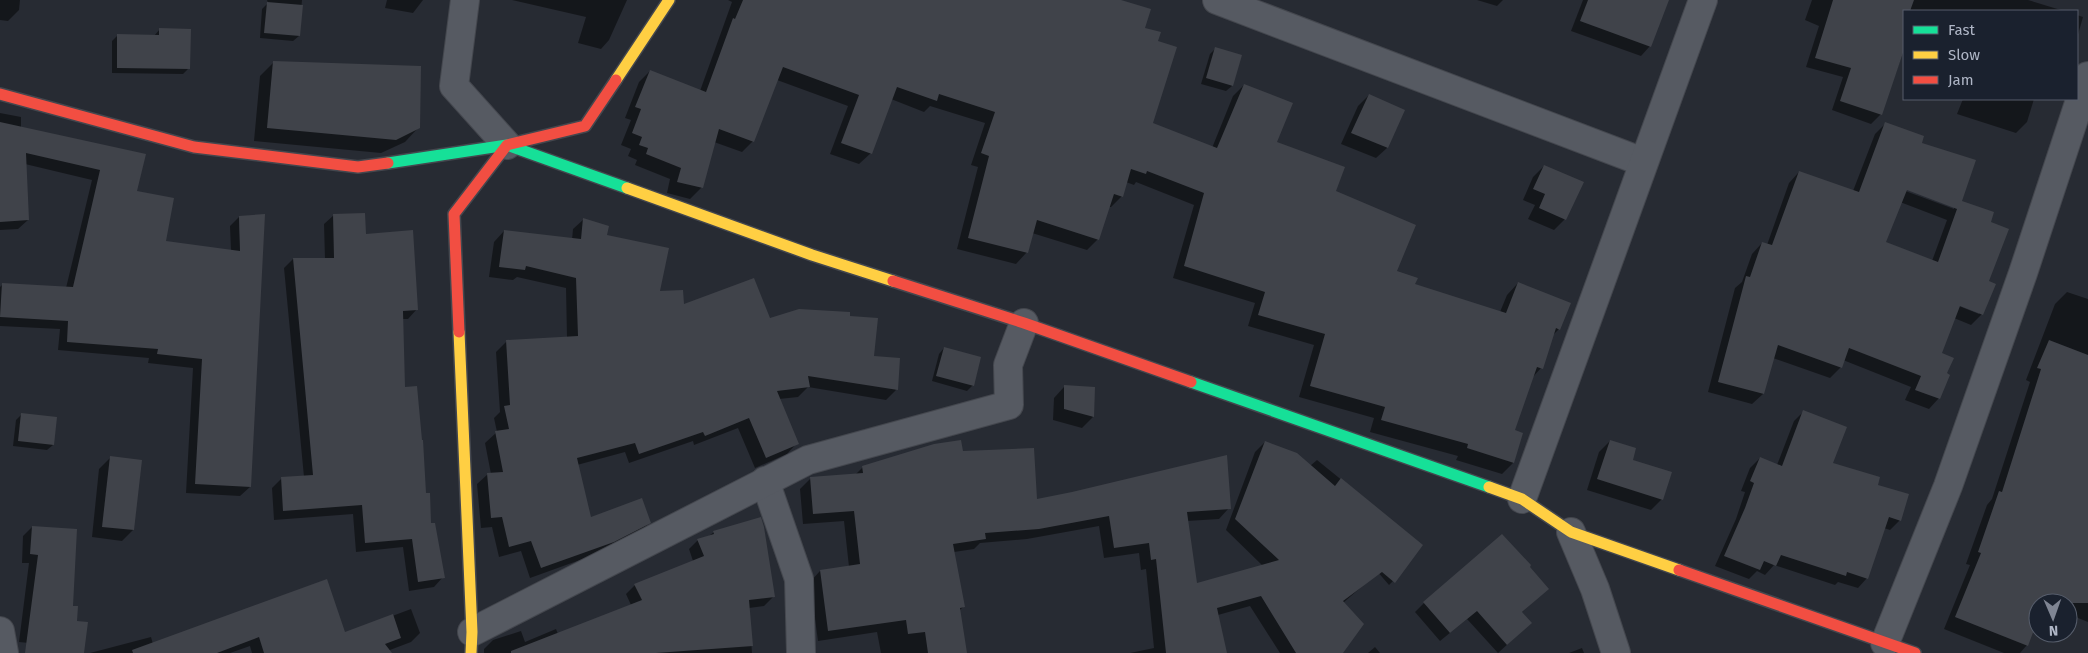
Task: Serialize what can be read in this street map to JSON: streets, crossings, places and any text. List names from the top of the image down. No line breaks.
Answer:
{"legend":["Fast","Slow","Jam"],"north":"bottom"}
